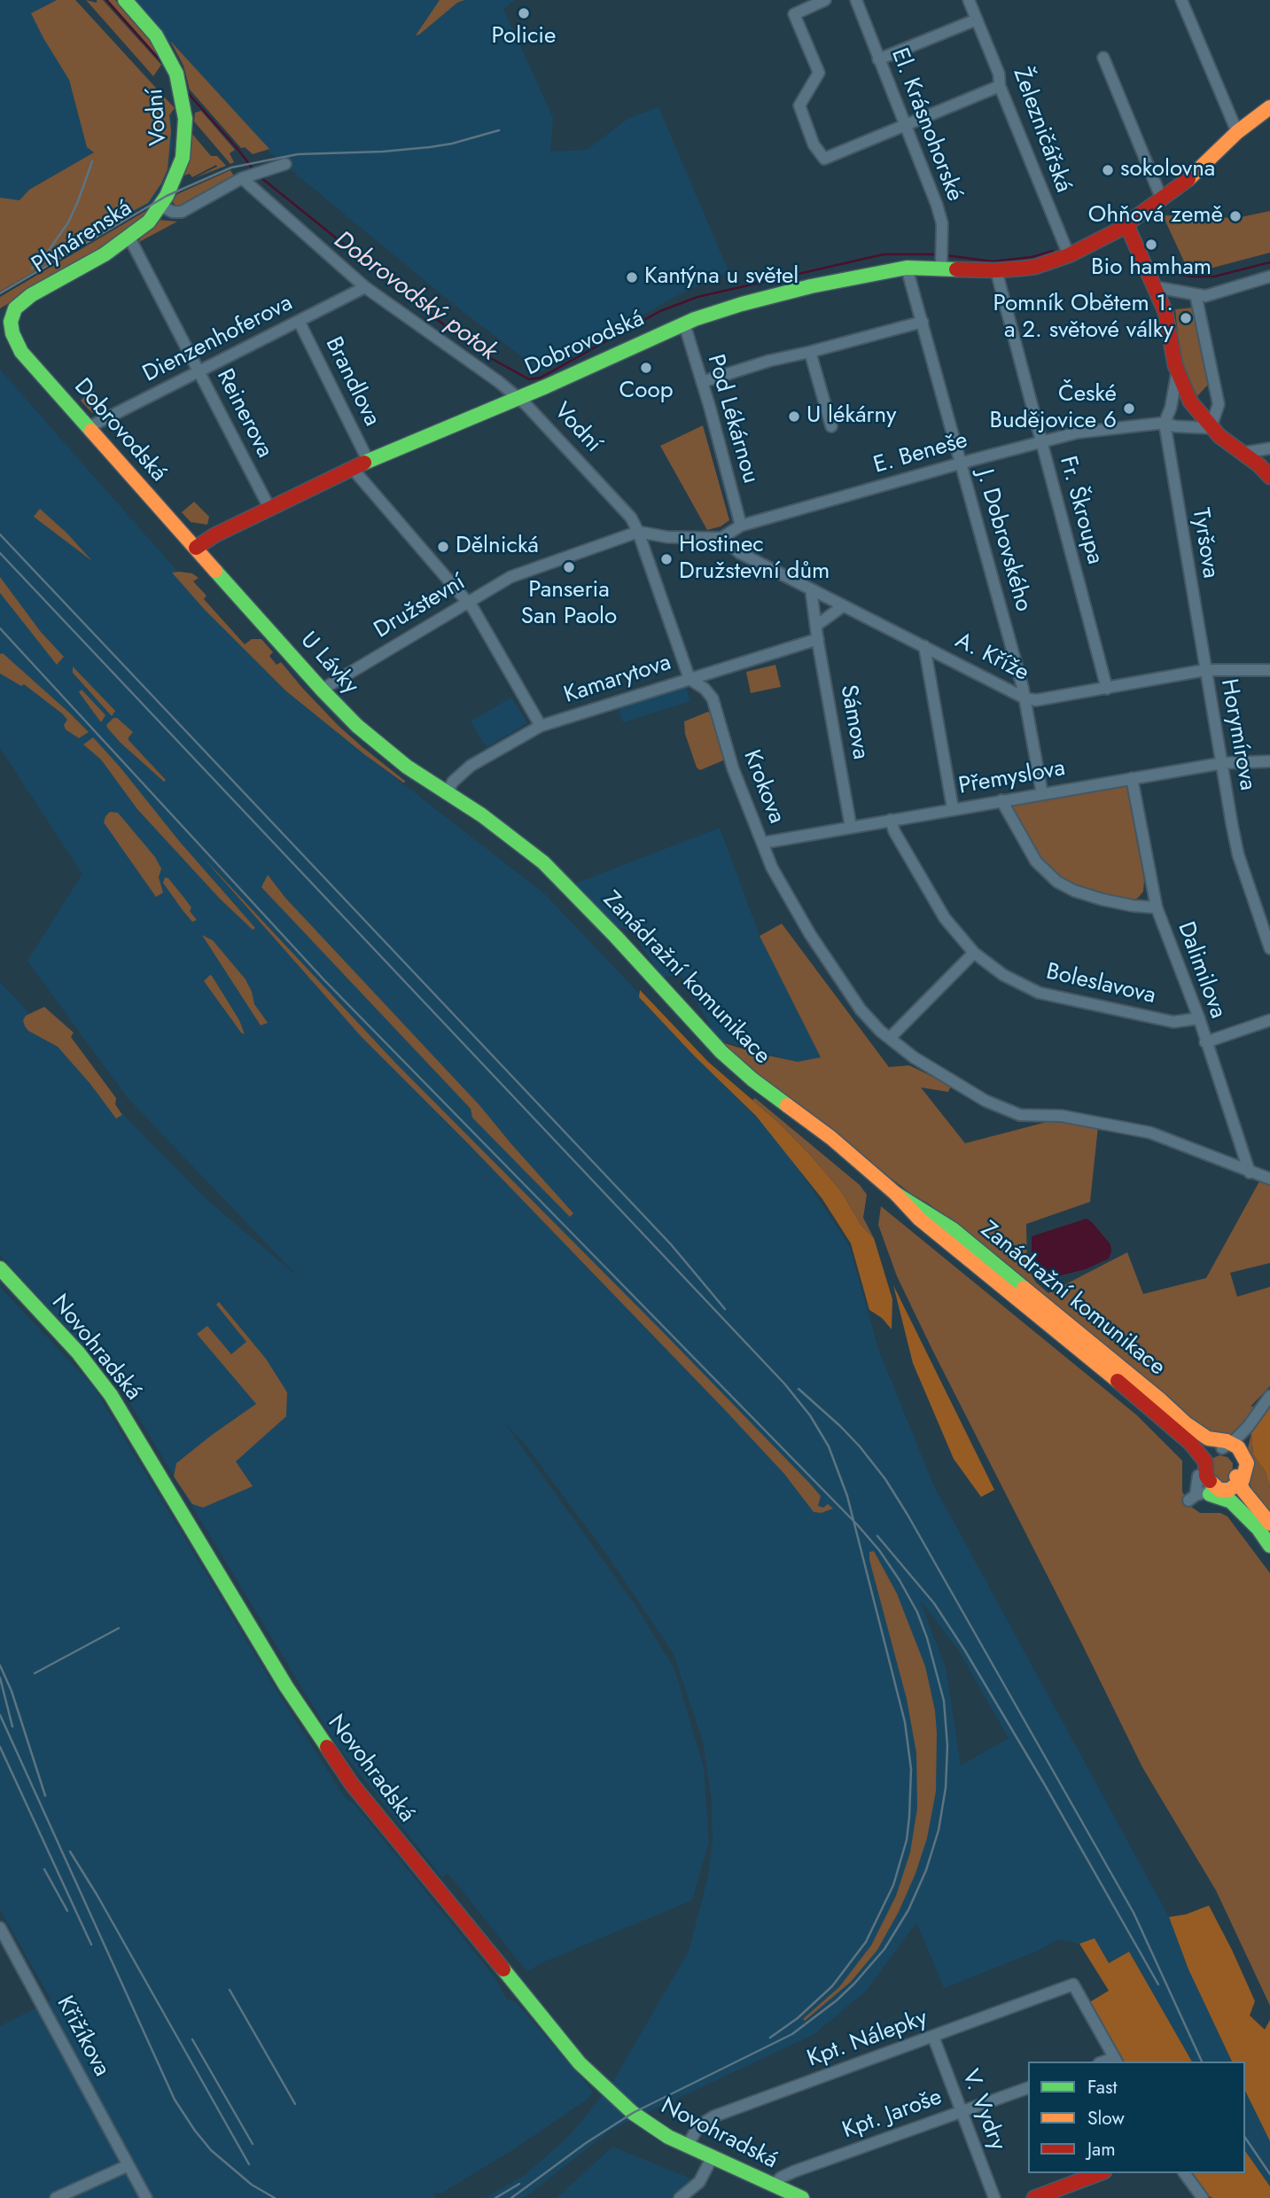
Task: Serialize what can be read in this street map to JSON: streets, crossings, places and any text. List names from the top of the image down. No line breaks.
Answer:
{"streets":{"main road":["Vodní","Plynárenská","Dobrovodská","U Lávky","Zanádražní komunikace","Novohradská"],"street":["El. Krásnohorské","Železničářská","Dienzenhoferova","Brandlova","Reinerova","Pod Lékárnou","E. Beneše","Fr. Škroupa","J. Dobrovského","Tyršova","Družstevní","A. Kříže","Kamarytova","Sámova","Horymírova","Přemyslova","Krokova","Dalimilova","Boleslavova","Křižíkova","Kpt. Nálepky","V. Vydry","Kpt. Jaroše"]},"crossings":[["Vodní","Plynárenská"],["Vodní","Dienzenhoferova"],["Vodní","Dobrovodská"],["Vodní","Družstevní"],["Vodní","Krokova"],["El. Krásnohorské","Dobrovodská"],["Železničářská","Dobrovodská"],["Plynárenská","Dobrovodská"],["Plynárenská","Reinerova"],["Dienzenhoferova","Dobrovodská"],["Dienzenhoferova","Brandlova"],["Dienzenhoferova","Reinerova"],["Dobrovodská","Brandlova"],["Dobrovodská","Reinerova"],["Dobrovodská","Pod Lékárnou"],["Dobrovodská","Fr. Škroupa"],["Dobrovodská","J. Dobrovského"],["Dobrovodská","U Lávky"],["Pod Lékárnou","E. Beneše"],["E. Beneše","Fr. Škroupa"],["E. Beneše","J. Dobrovského"],["E. Beneše","Tyršova"],["E. Beneše","Družstevní"],["E. Beneše","A. Kříže"],["Fr. Škroupa","A. Kříže"],["J. Dobrovského","A. Kříže"],["J. Dobrovského","Přemyslova"],["Tyršova","A. Kříže"],["Tyršova","Horymírova"],["Družstevní","A. Kříže"],["Družstevní","U Lávky"],["Družstevní","Krokova"],["A. Kříže","Sámova"],["A. Kříže","Horymírova"],["U Lávky","Kamarytova"],["U Lávky","Zanádražní komunikace"],["Kamarytova","Sámova"],["Kamarytova","Krokova"],["Kamarytova","Zanádražní komunikace"],["Sámova","Přemyslova"],["Horymírova","Přemyslova"],["Přemyslova","Krokova"],["Přemyslova","Dalimilova"],["Přemyslova","Boleslavova"],["Krokova","Dalimilova"],["Dalimilova","Boleslavova"],["Novohradská","Kpt. Nálepky"],["Novohradská","Kpt. Jaroše"],["Kpt. Nálepky","V. Vydry"],["V. Vydry","Kpt. Jaroše"]],"water":["Dobrovodský potok"],"places":["Policie","sokolovna","Ohňová země","Bio hamham","Kantýna u světel","Pomník Obětem 1. a 2. světové války","Coop","České Budějovice 6","U lékárny","Dělnická","Hostinec Družstevní dům","Panseria San Paolo"],"legend":["Fast","Slow","Jam"]}
